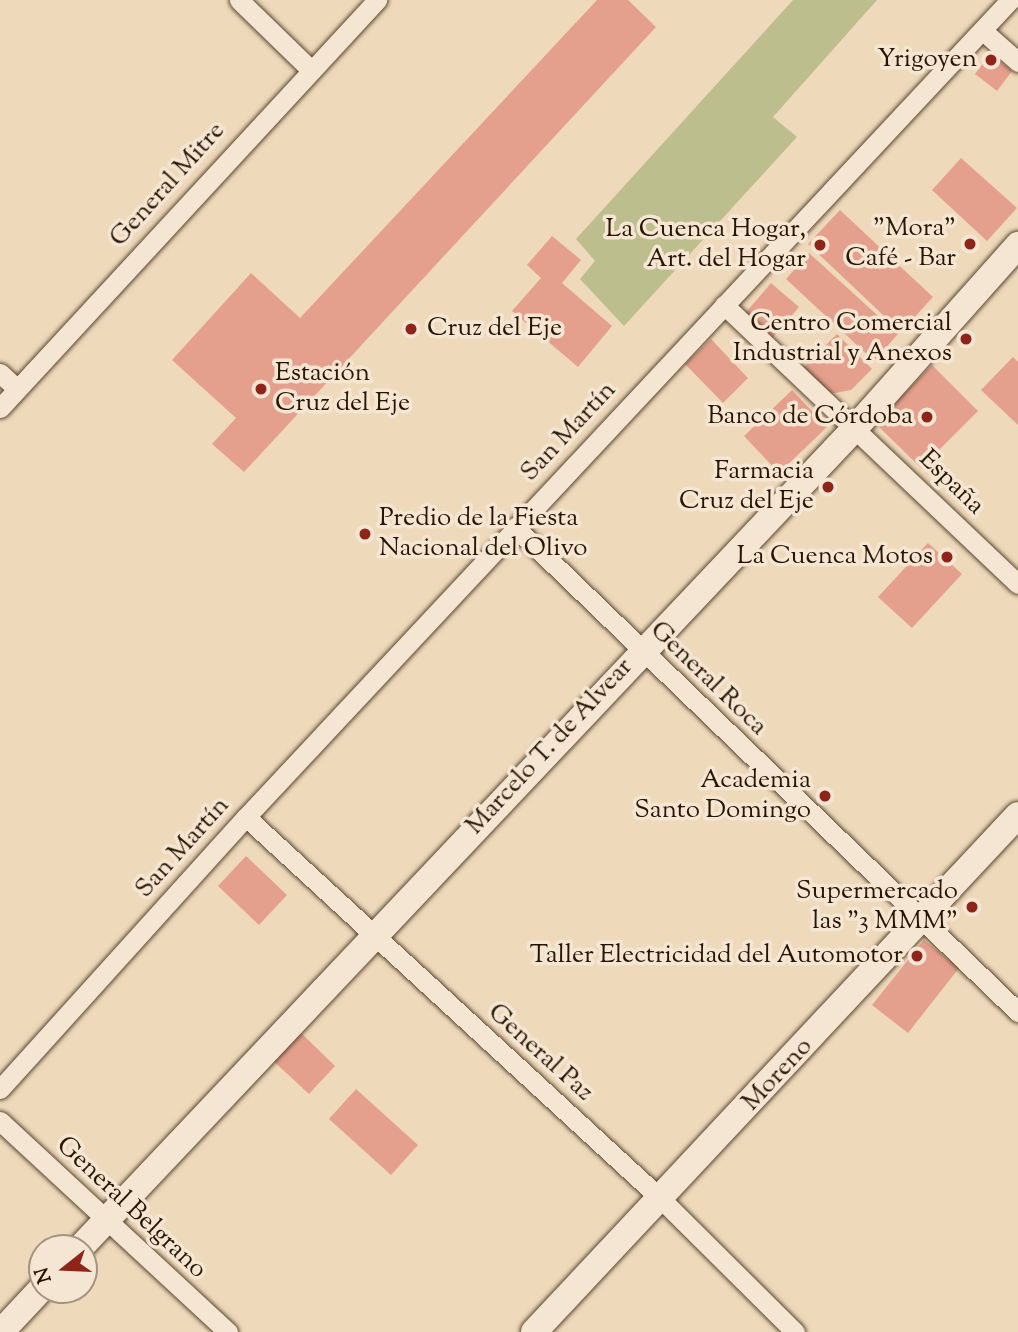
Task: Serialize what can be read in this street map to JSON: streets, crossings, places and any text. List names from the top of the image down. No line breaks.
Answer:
{"streets":{"street":["General Mitre","San Martín","España","General Roca","Marcelo T. de Alvear","General Paz","Moreno","General Belgrano"]},"crossings":[["San Martín","España"],["San Martín","General Roca"],["San Martín","General Paz"],["España","Marcelo T. de Alvear"],["General Roca","Marcelo T. de Alvear"],["General Roca","Moreno"],["Marcelo T. de Alvear","General Paz"],["Marcelo T. de Alvear","General Belgrano"],["General Paz","Moreno"]],"places":["Yrigoyen","\"Mora\" Café - Bar","La Cuenca Hogar, Art. del Hogar","Cruz del Eje","Centro Comercial Industrial y Anexos","Estación Cruz del Eje","Banco de Córdoba","Farmacia Cruz del Eje","Predio de la Fiesta Nacional del Olivo","La Cuenca Motos","Academia Santo Domingo","Supermercado las \"3 MMM\"","Taller Electricidad del Automotor"],"north":"left"}
